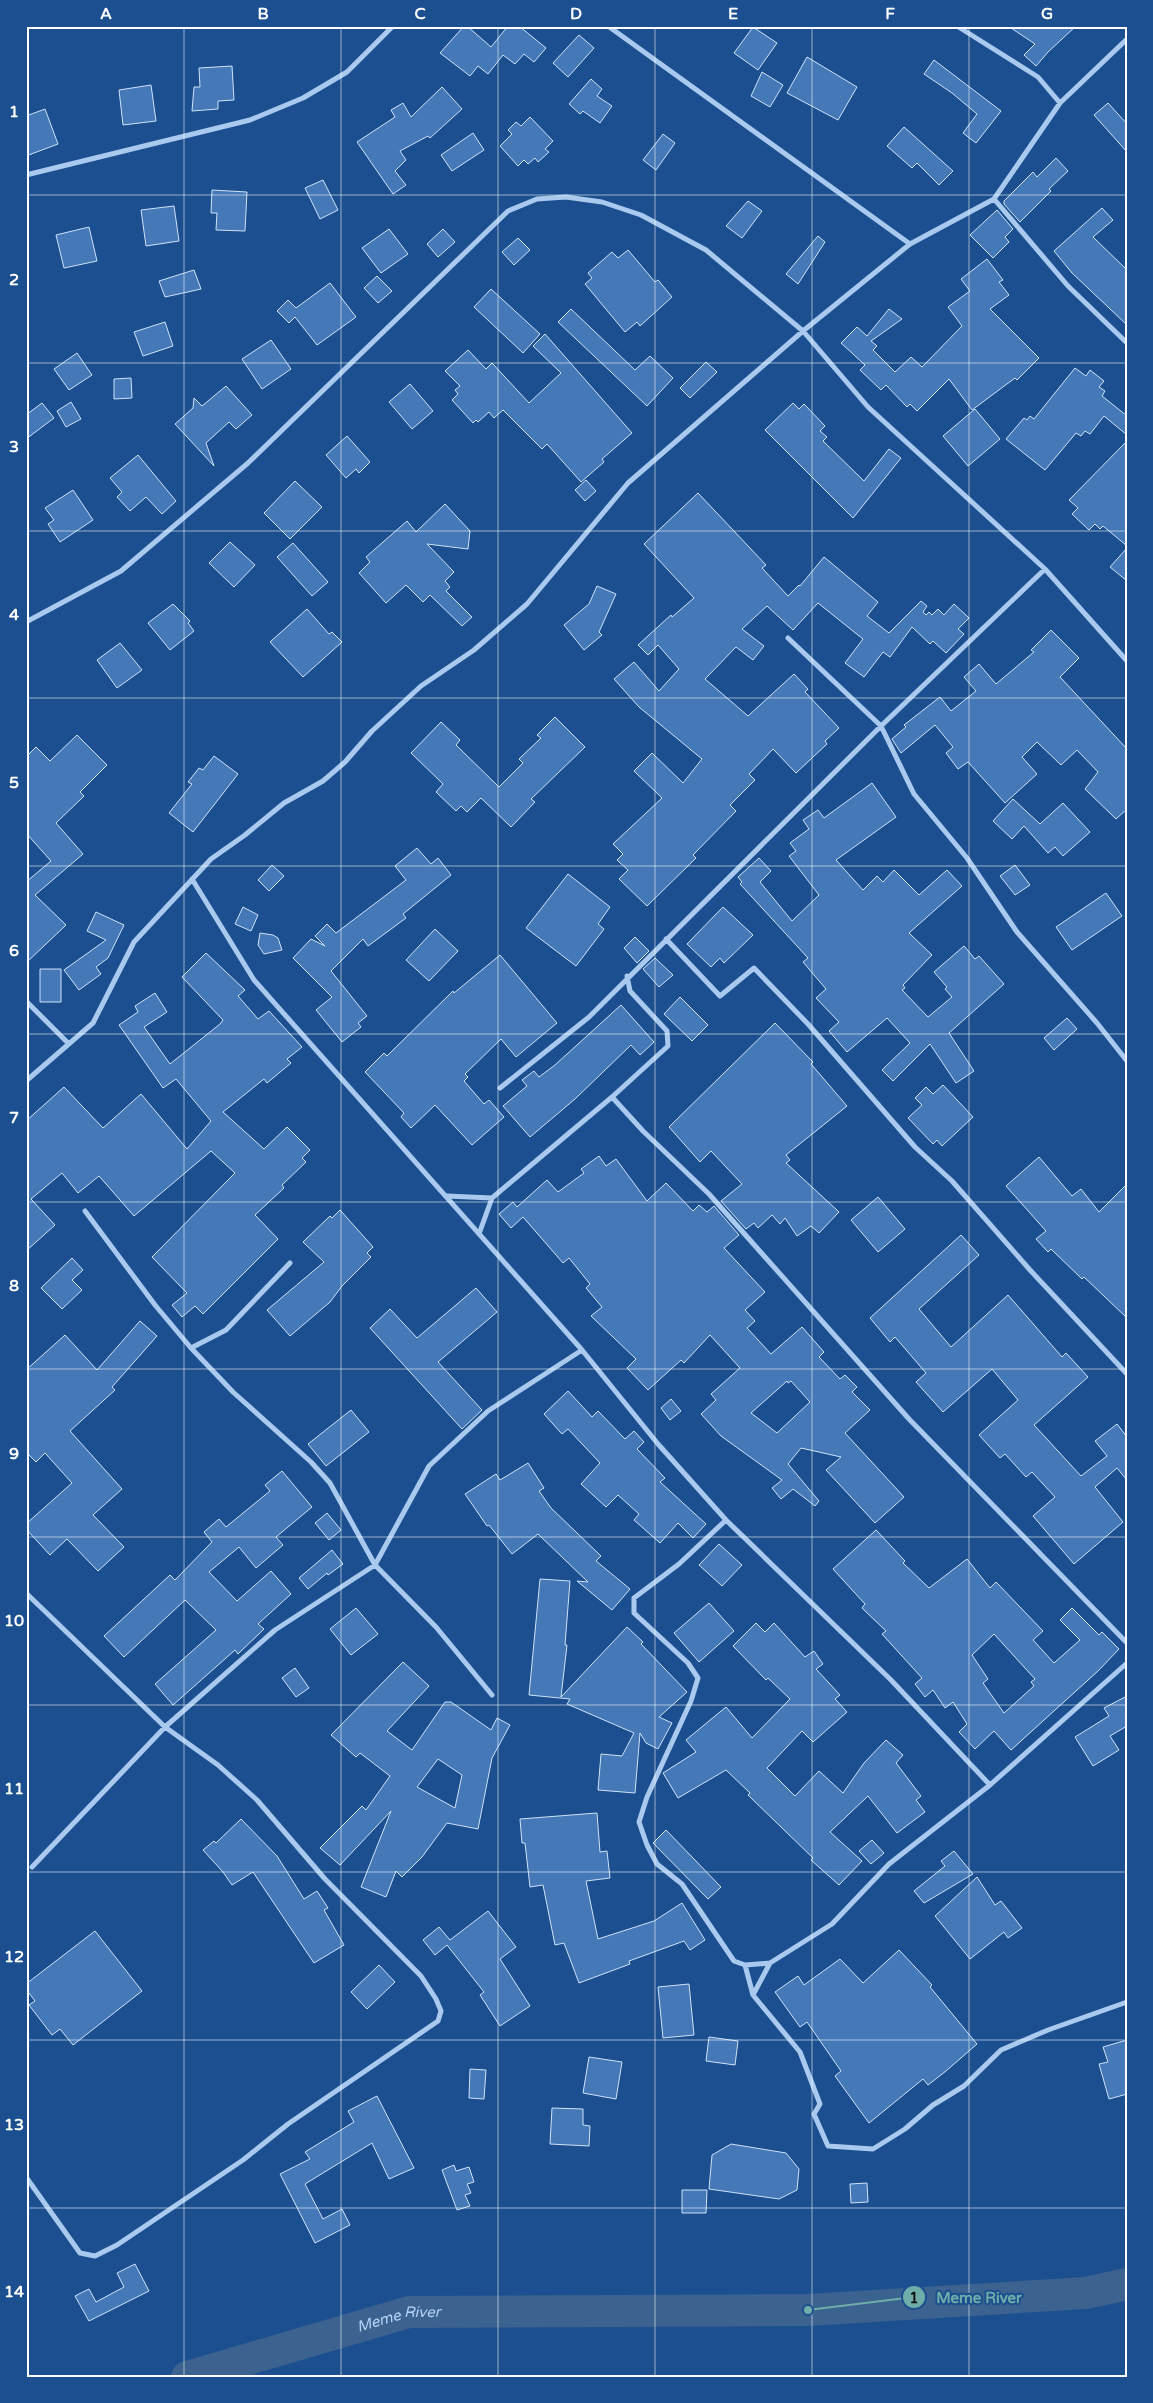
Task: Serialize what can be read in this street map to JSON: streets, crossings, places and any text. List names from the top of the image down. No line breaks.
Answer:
{"water":["Meme River"],"places":["Meme River"],"grid":{"columns":["A","B","C","D","E","F","G"],"rows":["1","2","3","4","5","6","7","8","9","10","11","12","13","14"]}}
